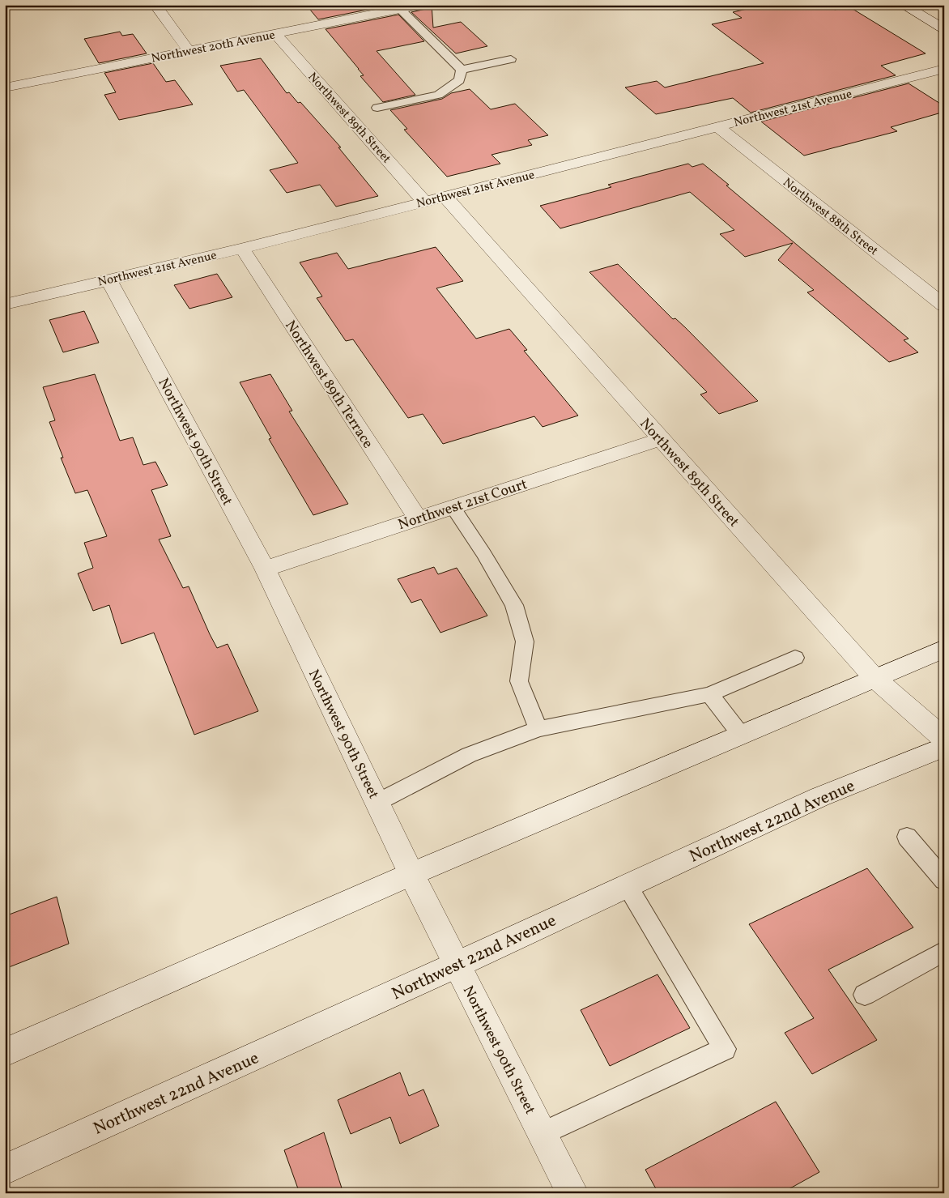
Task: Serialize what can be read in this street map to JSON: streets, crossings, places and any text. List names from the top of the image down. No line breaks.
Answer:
{"streets":{"street":["Northwest 20th Avenue","Northwest 21st Avenue","Northwest 89th Street","Northwest 88th Street","Northwest 89th Terrace","Northwest 90th Street","Northwest 21st Court","Northwest 22nd Avenue"]},"crossings":[["Northwest 20th Avenue","Northwest 89th Street"],["Northwest 21st Avenue","Northwest 89th Street"],["Northwest 21st Avenue","Northwest 88th Street"],["Northwest 21st Avenue","Northwest 89th Terrace"],["Northwest 21st Avenue","Northwest 90th Street"],["Northwest 89th Street","Northwest 21st Court"],["Northwest 89th Terrace","Northwest 21st Court"],["Northwest 90th Street","Northwest 21st Court"],["Northwest 90th Street","Northwest 22nd Avenue"]]}
